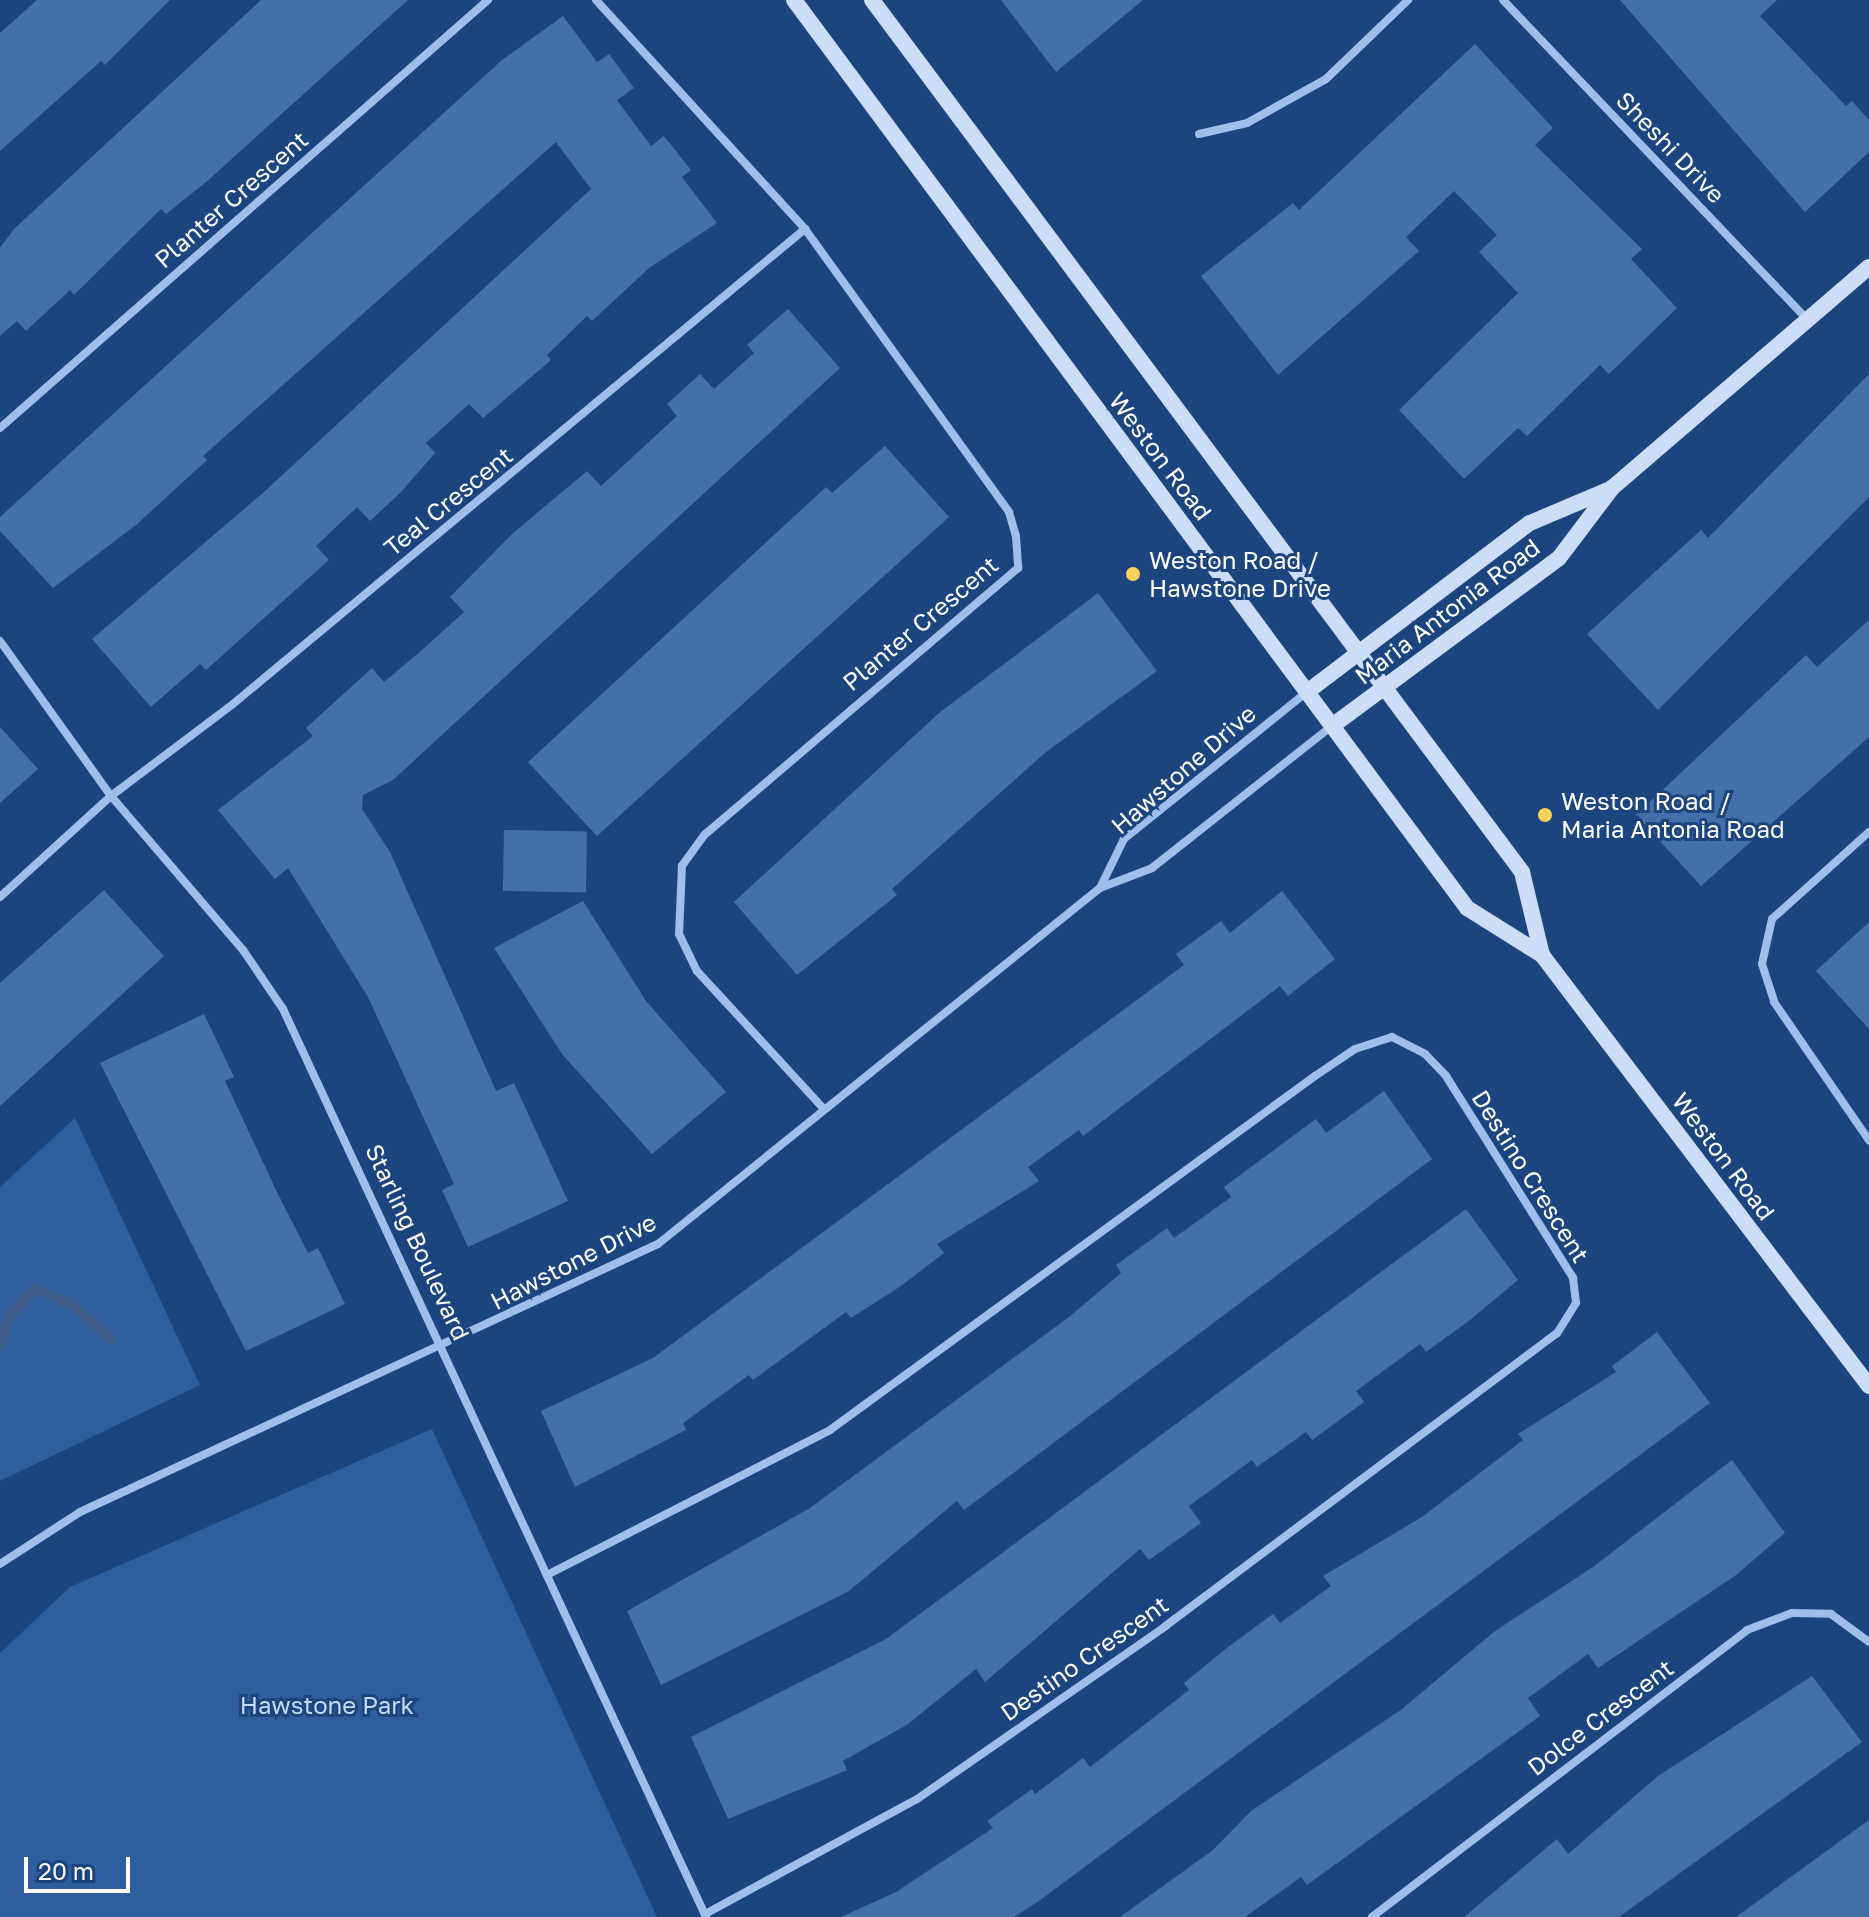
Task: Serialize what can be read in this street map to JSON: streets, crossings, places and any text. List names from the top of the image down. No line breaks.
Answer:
{"streets":{"main road":["Weston Road","Maria Antonia Road"],"street":["Sheshi Drive","Planter Crescent","Teal Crescent","Hawstone Drive","Destino Crescent","Starling Boulevard","Dolce Crescent"]},"crossings":[["Sheshi Drive","Maria Antonia Road"],["Planter Crescent","Teal Crescent"],["Planter Crescent","Hawstone Drive"],["Weston Road","Maria Antonia Road"],["Weston Road","Hawstone Drive"],["Teal Crescent","Starling Boulevard"],["Maria Antonia Road","Hawstone Drive"],["Hawstone Drive","Starling Boulevard"],["Destino Crescent","Starling Boulevard"]],"parks":["Hawstone Park"],"places":["Weston Road / Hawstone Drive","Weston Road / Maria Antonia Road"],"scale_bar":"20 m"}
